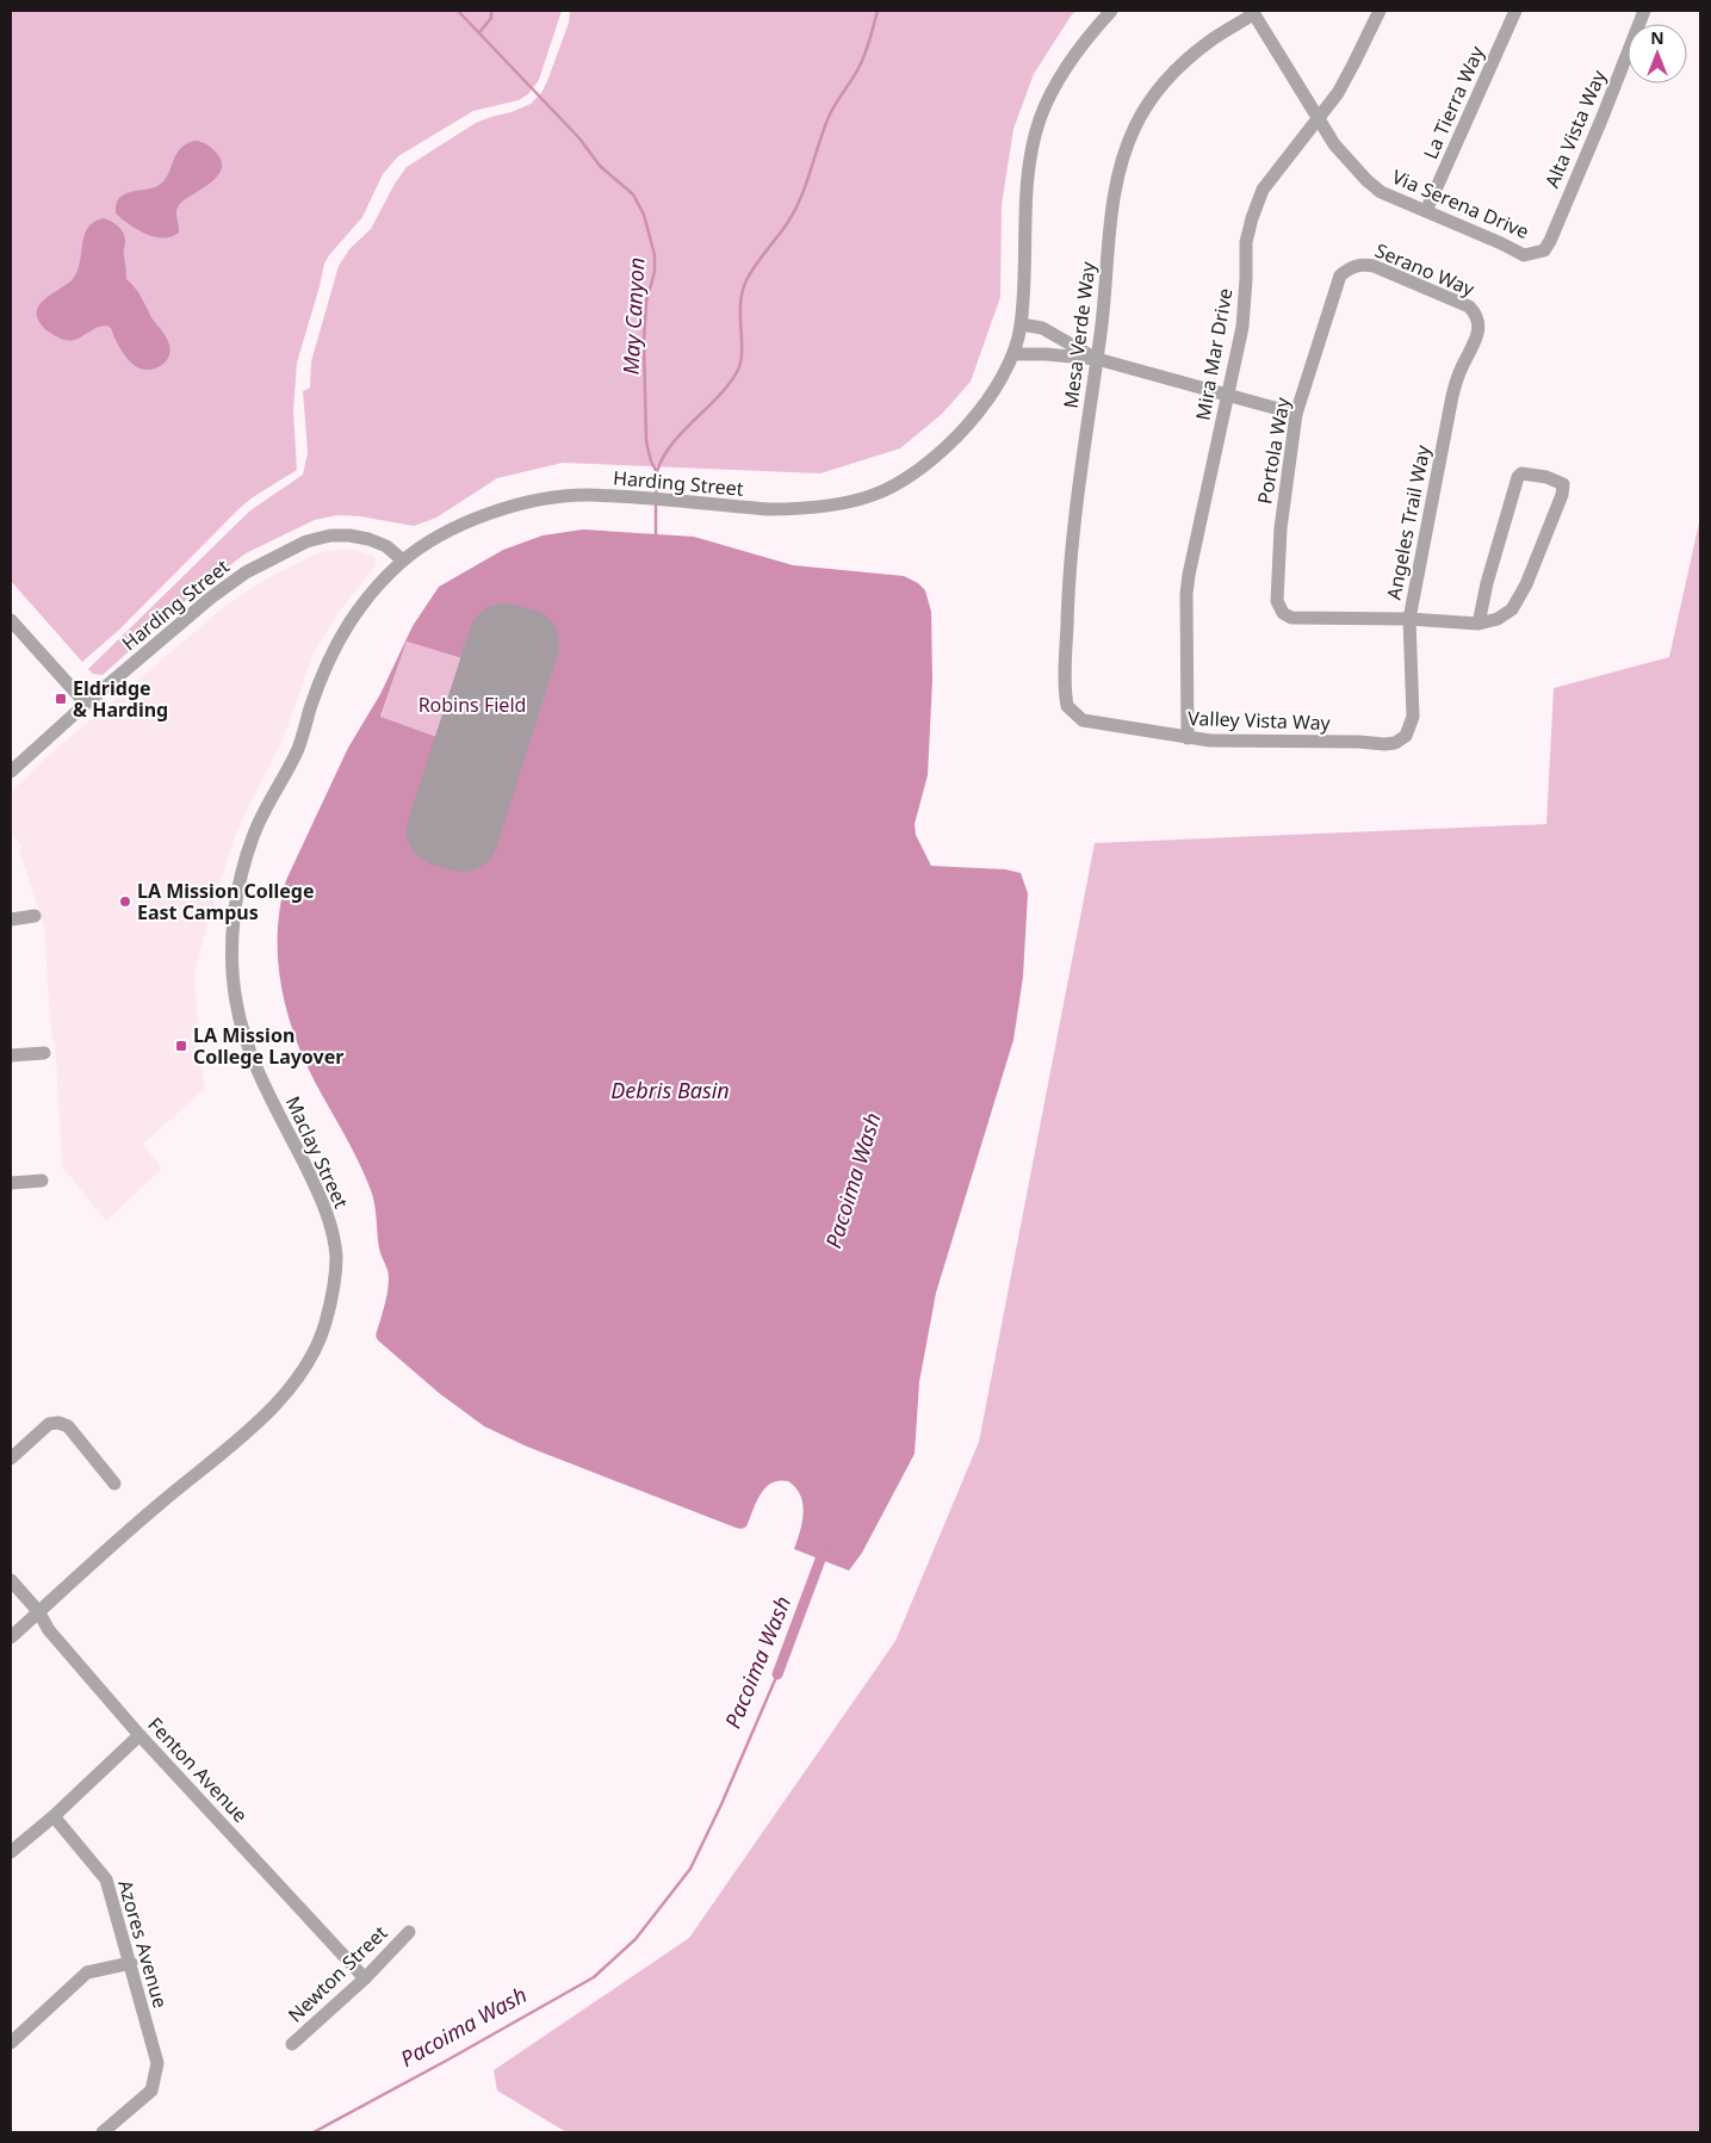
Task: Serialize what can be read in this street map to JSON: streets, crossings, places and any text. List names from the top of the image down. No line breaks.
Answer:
{"streets":{"street":["La Tierra Way","Alta Vista Way","Via Serena Drive","Serano Way","Mesa Verde Way","Mira Mar Drive","Portola Way","Harding Street","Angeles Trail Way","Valley Vista Way","Maclay Street","Fenton Avenue","Azores Avenue","Newton Street"]},"crossings":[["La Tierra Way","Via Serena Drive"],["Alta Vista Way","Via Serena Drive"],["Via Serena Drive","Mesa Verde Way"],["Via Serena Drive","Mira Mar Drive"],["Serano Way","Portola Way"],["Serano Way","Angeles Trail Way"],["Mesa Verde Way","Valley Vista Way"],["Mira Mar Drive","Valley Vista Way"],["Portola Way","Angeles Trail Way"],["Harding Street","Maclay Street"],["Angeles Trail Way","Valley Vista Way"],["Maclay Street","Fenton Avenue"],["Fenton Avenue","Newton Street"]],"water":["May Canyon","Debris Basin","Pacoima Wash"],"parks":["Robins Field"],"places":{"transit":["Eldridge & Harding","LA Mission College Layover"],"other":["LA Mission College East Campus"]},"north":"top"}
